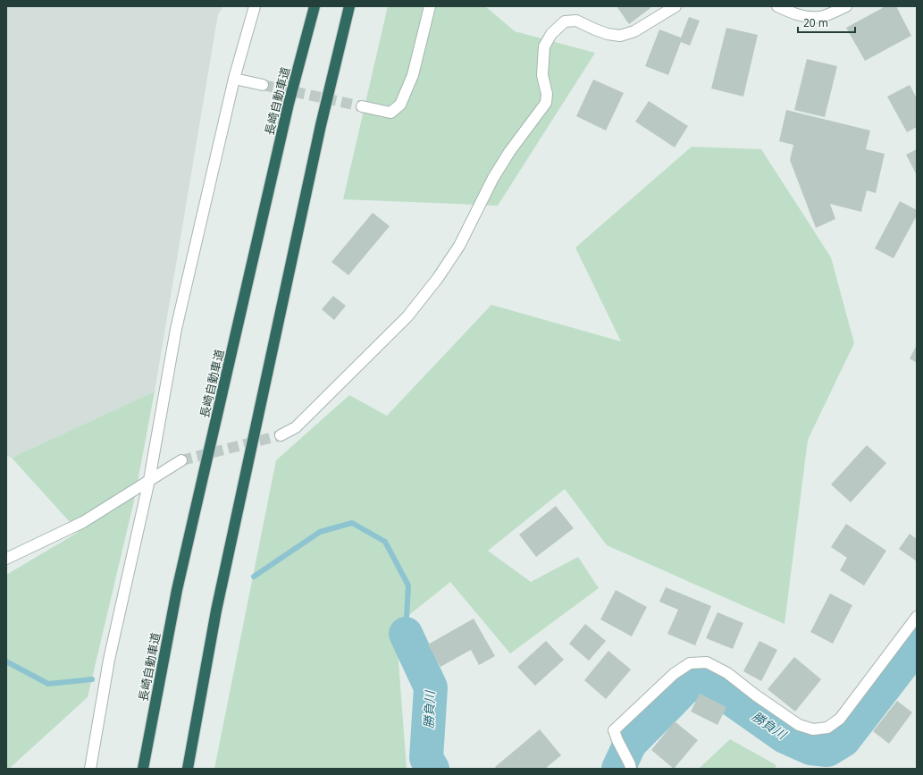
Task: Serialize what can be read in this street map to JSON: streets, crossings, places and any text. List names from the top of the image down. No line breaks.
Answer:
{"streets":{"highway":["長崎自動車道"]},"water":["勝負川"],"scale_bar":"20 m"}
